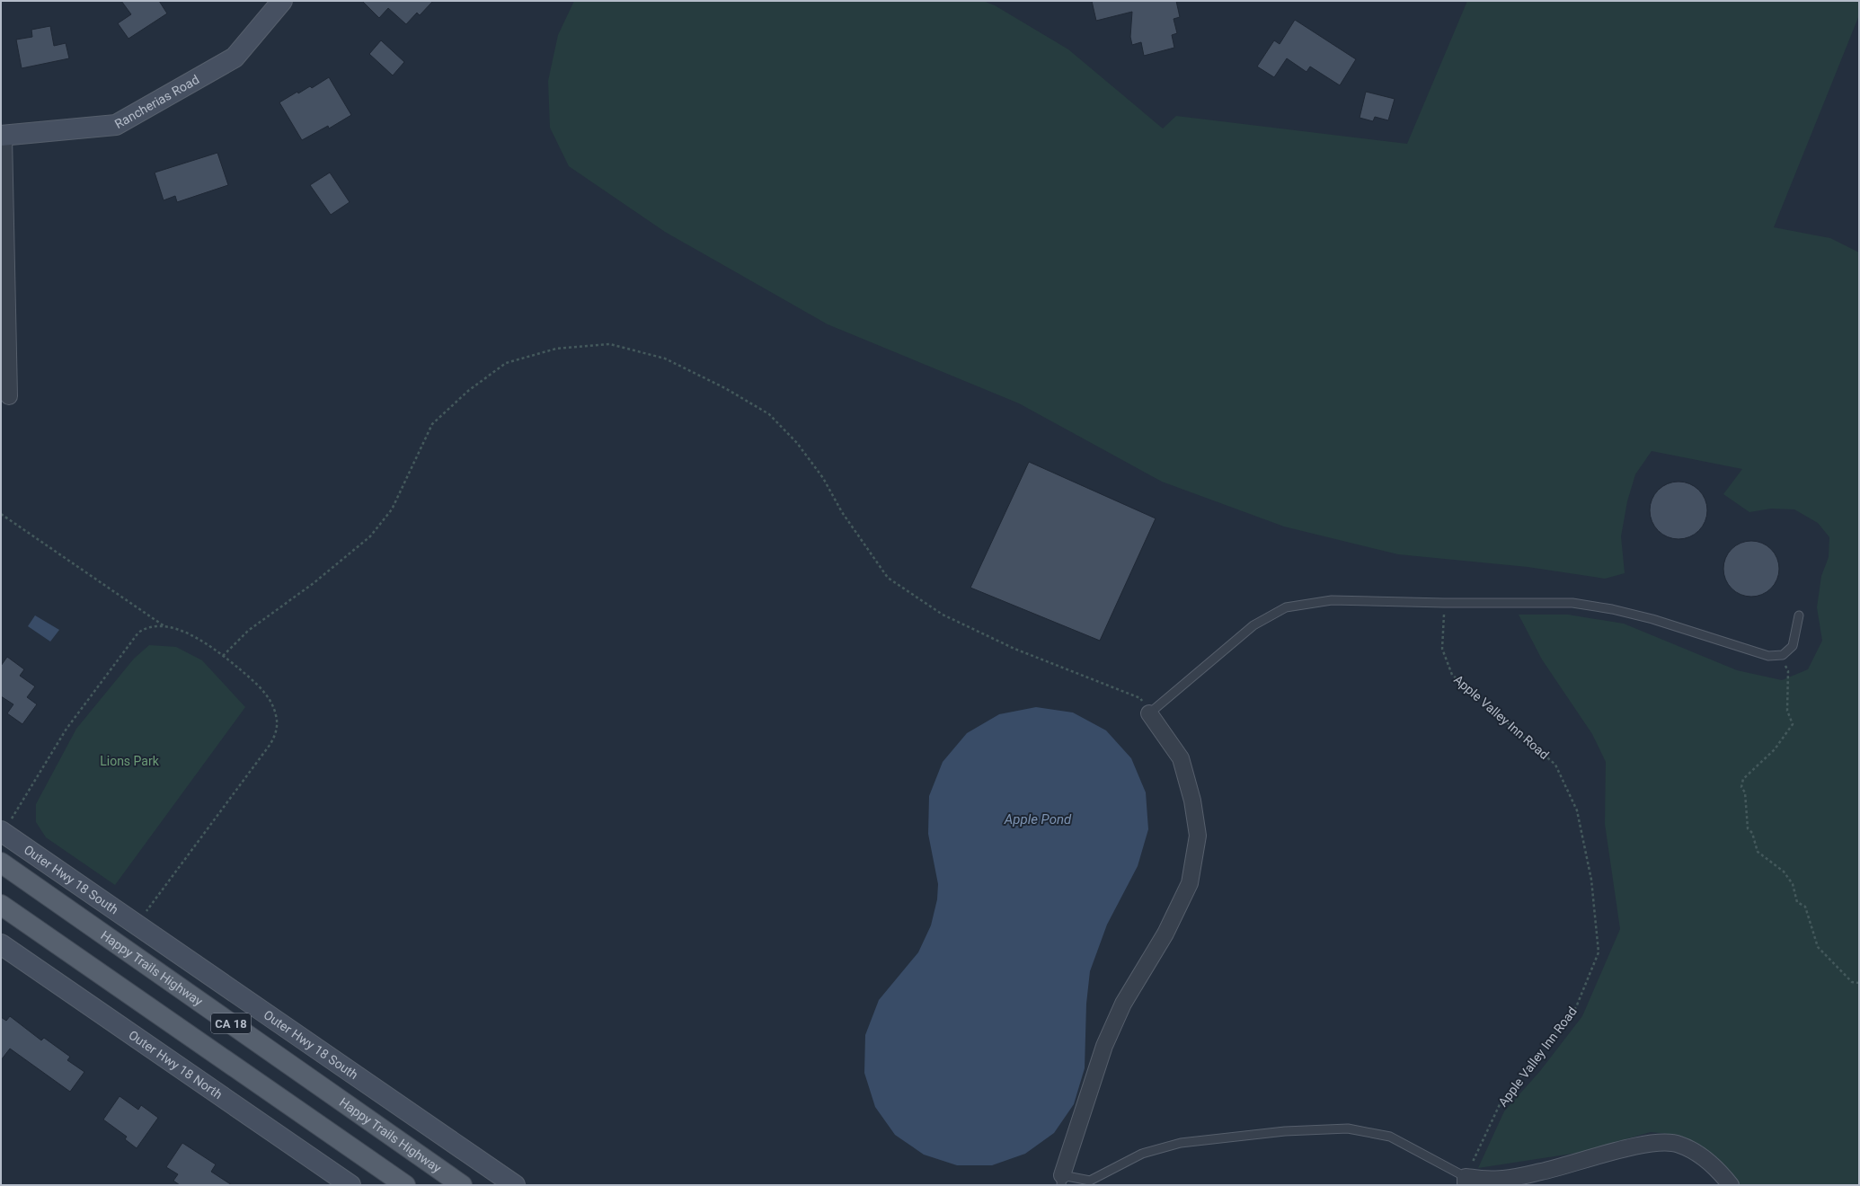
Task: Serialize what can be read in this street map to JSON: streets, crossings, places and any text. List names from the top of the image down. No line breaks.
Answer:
{"streets":{"main road":["Happy Trails Highway","CA 18"],"street":["Rancherias Road","Outer Hwy 18 South","Outer Hwy 18 North"],"path":["Apple Valley Inn Road"]},"water":["Apple Pond"],"parks":["Lions Park"]}
